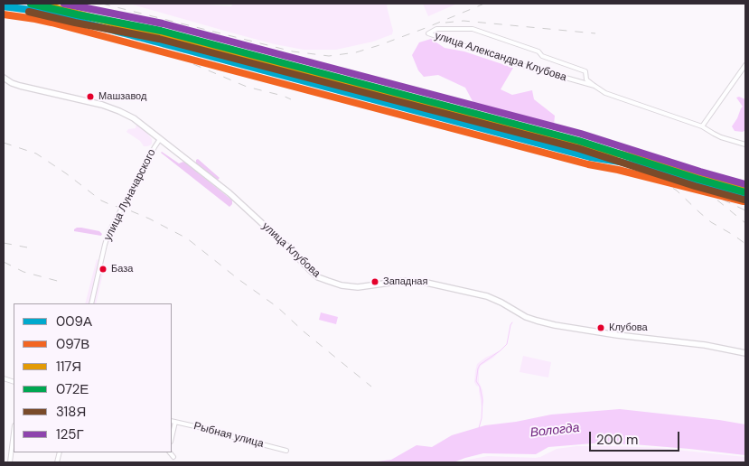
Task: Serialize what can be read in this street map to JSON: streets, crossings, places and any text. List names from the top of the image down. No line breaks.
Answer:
{"streets":{"main road":["улица Клубова"],"street":["улица Александра Клубова","улица Луначарского","Рыбная улица"]},"crossings":[["улица Луначарского","улица Клубова"]],"water":["Вологда"],"places":["Машзавод","База","Западная","Клубова"],"lines":["transit line 117Я","transit line 072Е","transit line 125Г","transit line 009А","transit line 318Я","transit line 097В"],"legend":["009А","097В","117Я","072Е","318Я","125Г"],"scale_bar":"200 m"}
